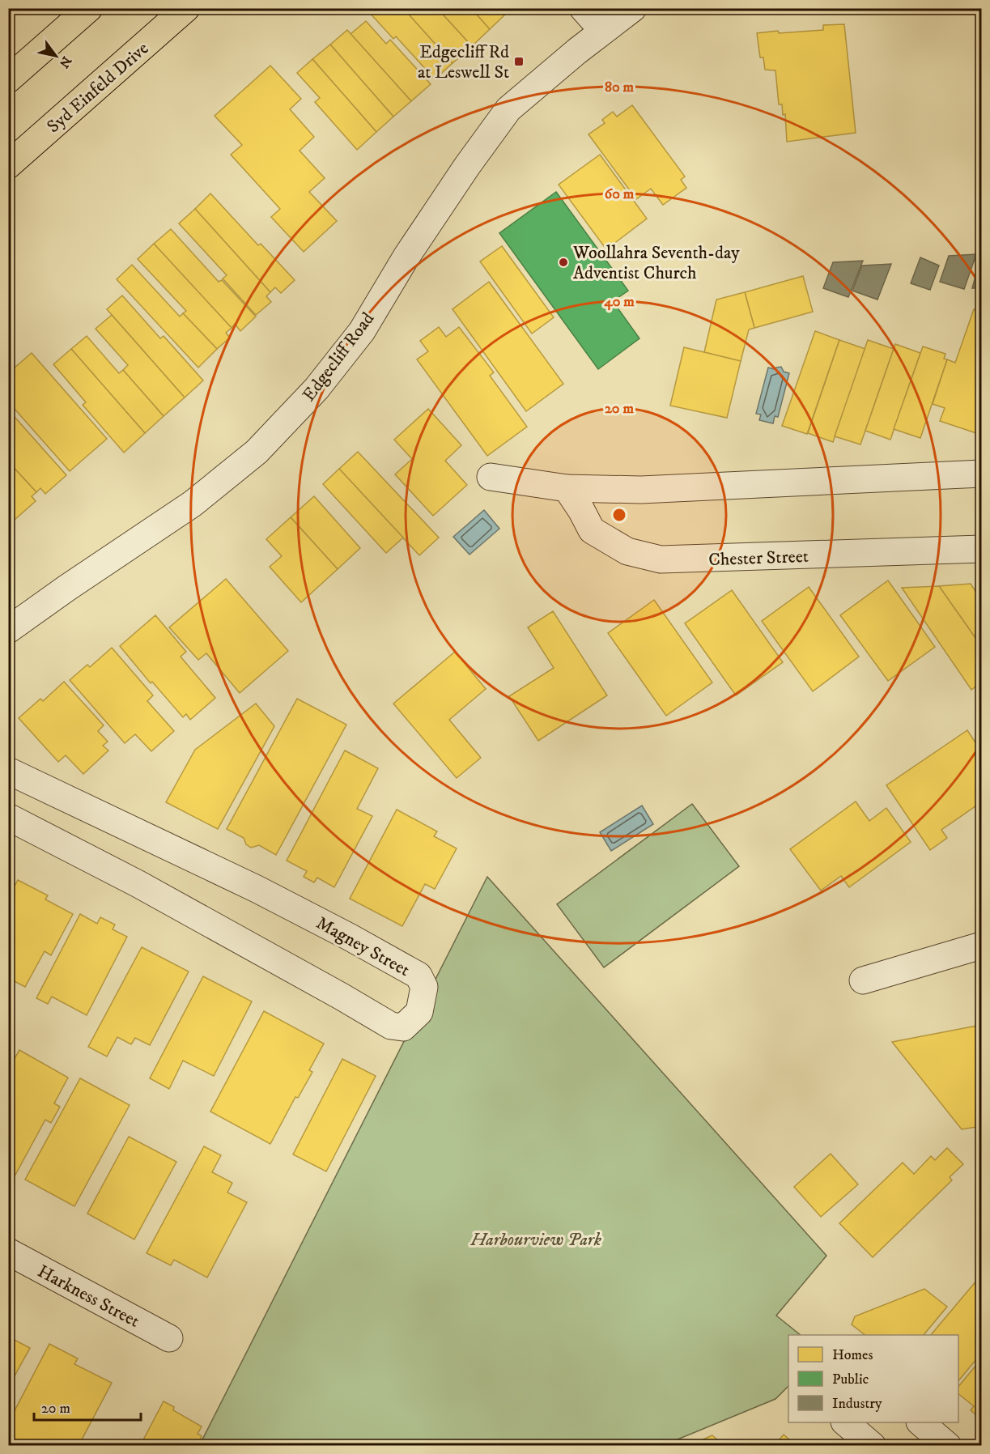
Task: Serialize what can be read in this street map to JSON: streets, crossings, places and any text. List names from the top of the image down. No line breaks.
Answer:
{"streets":{"main road":["Syd Einfeld Drive"],"street":["Edgecliff Road","Chester Street","Magney Street","Harkness Street"]},"parks":["Harbourview Park"],"places":{"transit":["Edgecliff Rd at Leswell St"],"other":["Woollahra Seventh-day Adventist Church"]},"legend":["Homes","Public","Industry"],"scale_bar":"20 m","north":"bottom right","rings":["80 m","60 m","40 m","20 m"]}
